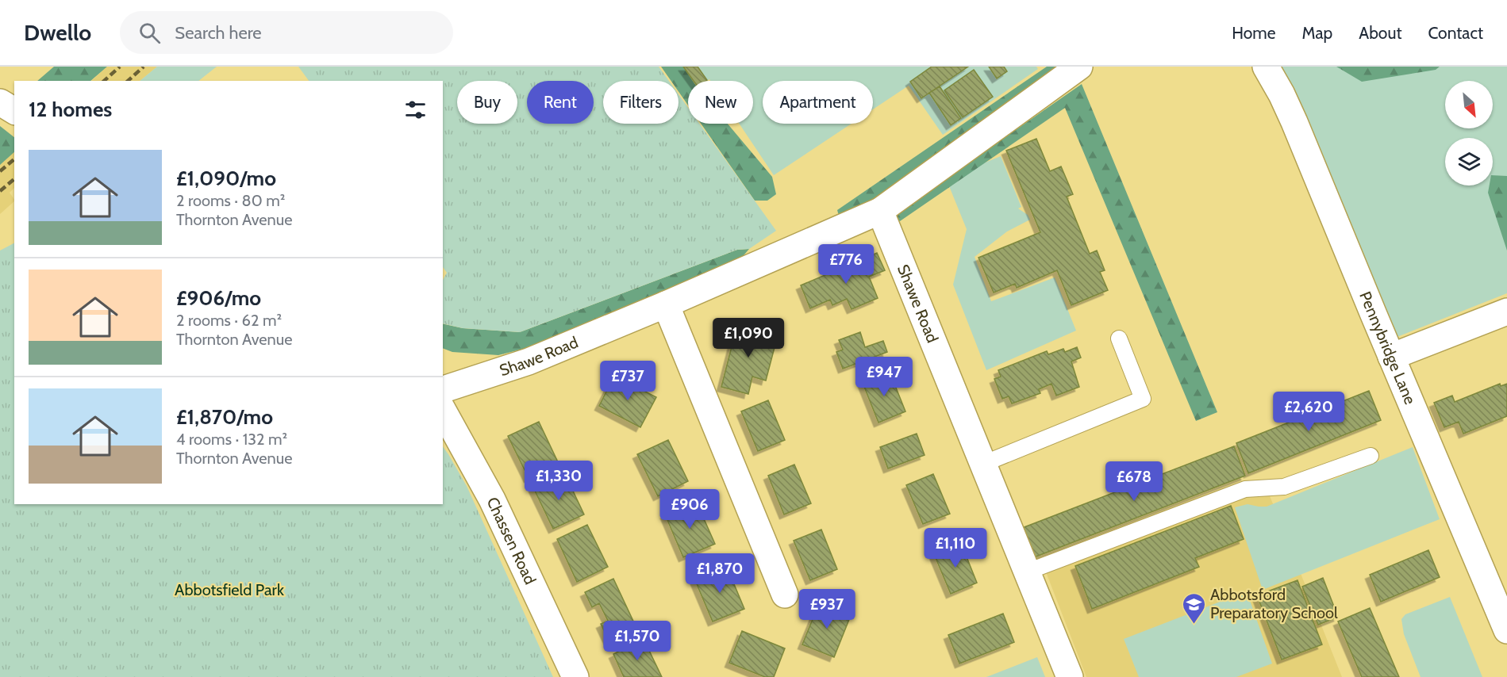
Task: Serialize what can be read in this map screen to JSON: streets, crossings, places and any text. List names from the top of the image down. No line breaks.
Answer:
{"streets":{"street":["Shawe Road","Pennybridge Lane","Chassen Road"]},"parks":["Abbotsfield Park"],"places":{"school or university":["Abbotsford Preparatory School"]},"north":"bottom right","page":{"header":"Dwello","search":"Search here","nav":["Home","Map","About","Contact"],"chip":["Buy","Rent","Filters","New","Apartment"],"heading":"12 homes","list":[{"name":"£1,090/mo","note":"2 rooms · 80 m² · Thornton Avenue"},{"name":"£906/mo","note":"2 rooms · 62 m² · Thornton Avenue"},{"name":"£1,870/mo","note":"4 rooms · 132 m² · Thornton Avenue"}],"price":["£776","£1,090","£947","£737","£2,620","£1,330","£678","£906","£1,110","£1,870","£937","£1,570"]}}
